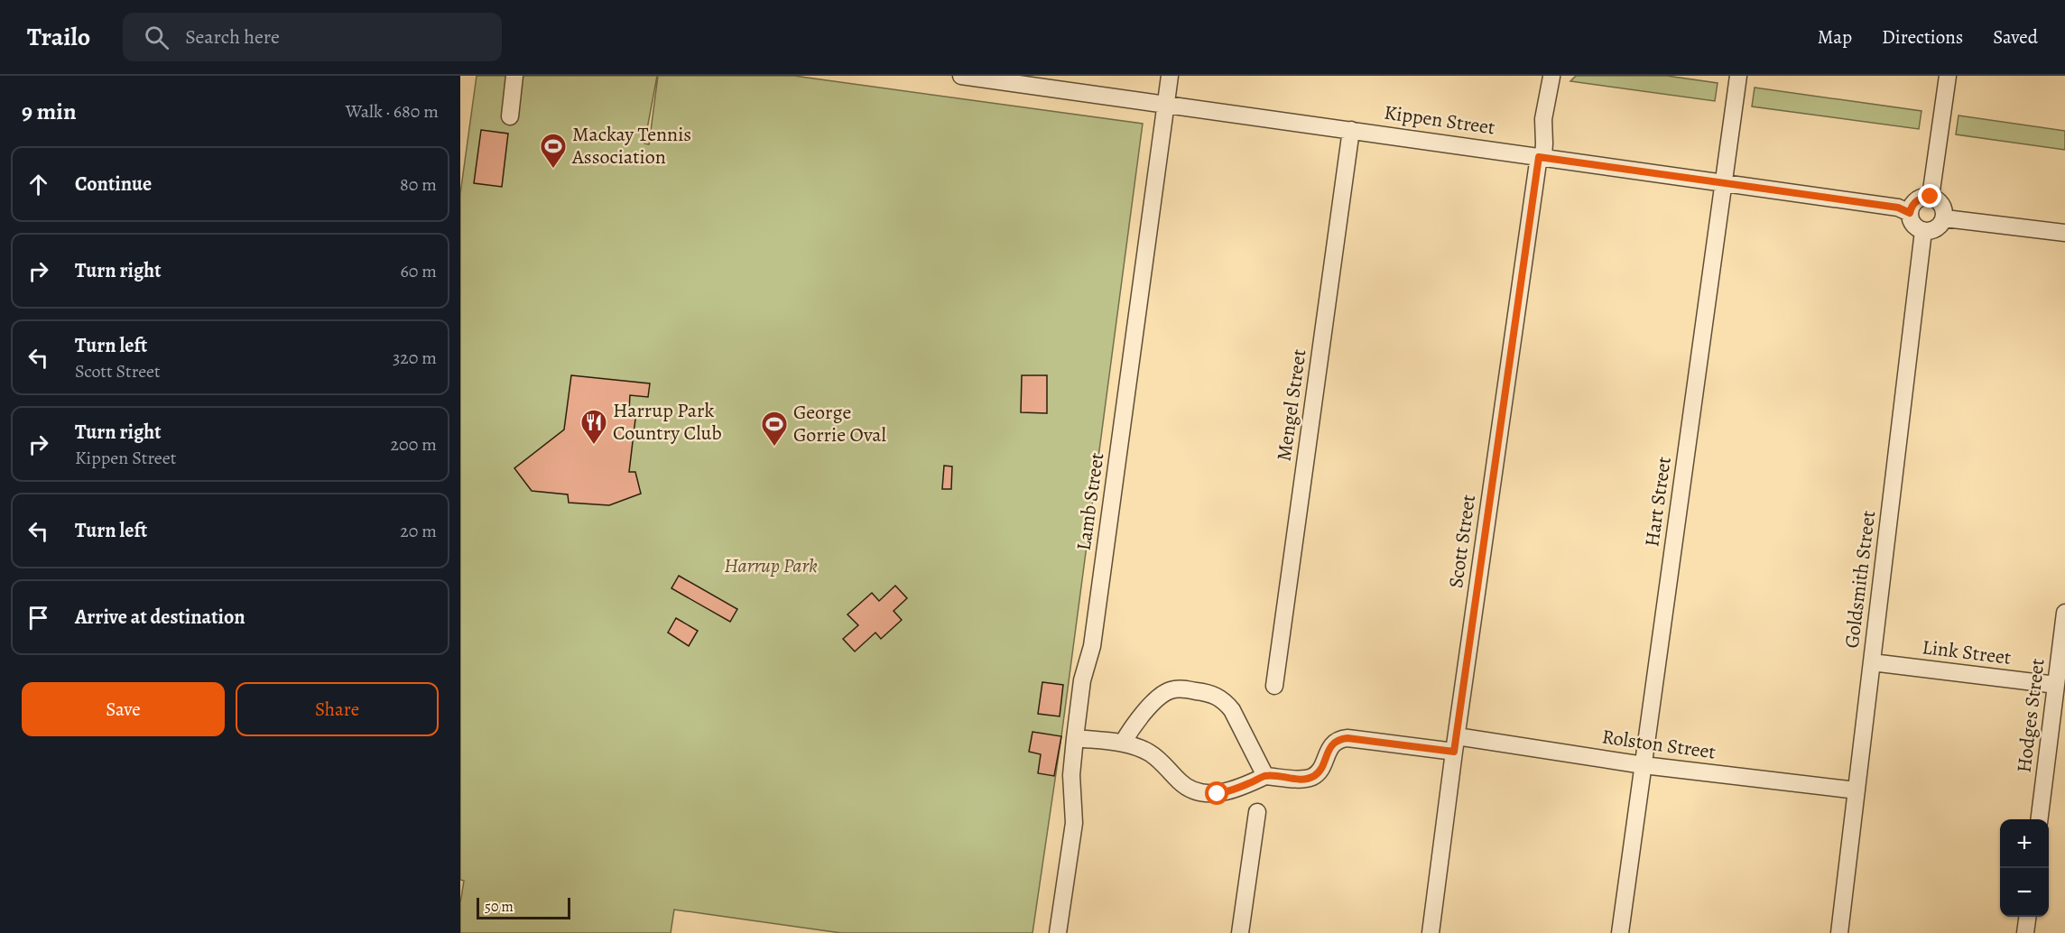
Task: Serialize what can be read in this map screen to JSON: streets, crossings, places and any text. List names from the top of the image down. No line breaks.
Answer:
{"streets":{"street":["Kippen Street","Mengel Street","Lamb Street","Hart Street","Scott Street","Goldsmith Street","Link Street","Hodges Street","Rolston Street"]},"crossings":[["Kippen Street","Mengel Street"],["Kippen Street","Lamb Street"],["Kippen Street","Hart Street"],["Kippen Street","Scott Street"],["Kippen Street","Goldsmith Street"],["Hart Street","Rolston Street"],["Scott Street","Rolston Street"],["Goldsmith Street","Link Street"],["Goldsmith Street","Rolston Street"],["Link Street","Hodges Street"]],"parks":["Harrup Park"],"places":{"sports":["Mackay Tennis Association","George Gorrie Oval"],"restaurant":["Harrup Park Country Club"]},"scale_bar":"50 m","page":{"header":"Trailo","search":"Search here","nav":["Map","Directions","Saved"],"heading":["9 min","Walk · 680 m"],"list":[["Continue","80 m"],["Turn right","60 m"],["Turn left","Scott Street","320 m"],["Turn right","Kippen Street","200 m"],["Turn left","20 m"],"Arrive at destination"],"buttons":["Save","Share"],"map_buttons":["+","−"],"scale":"50 m"}}
